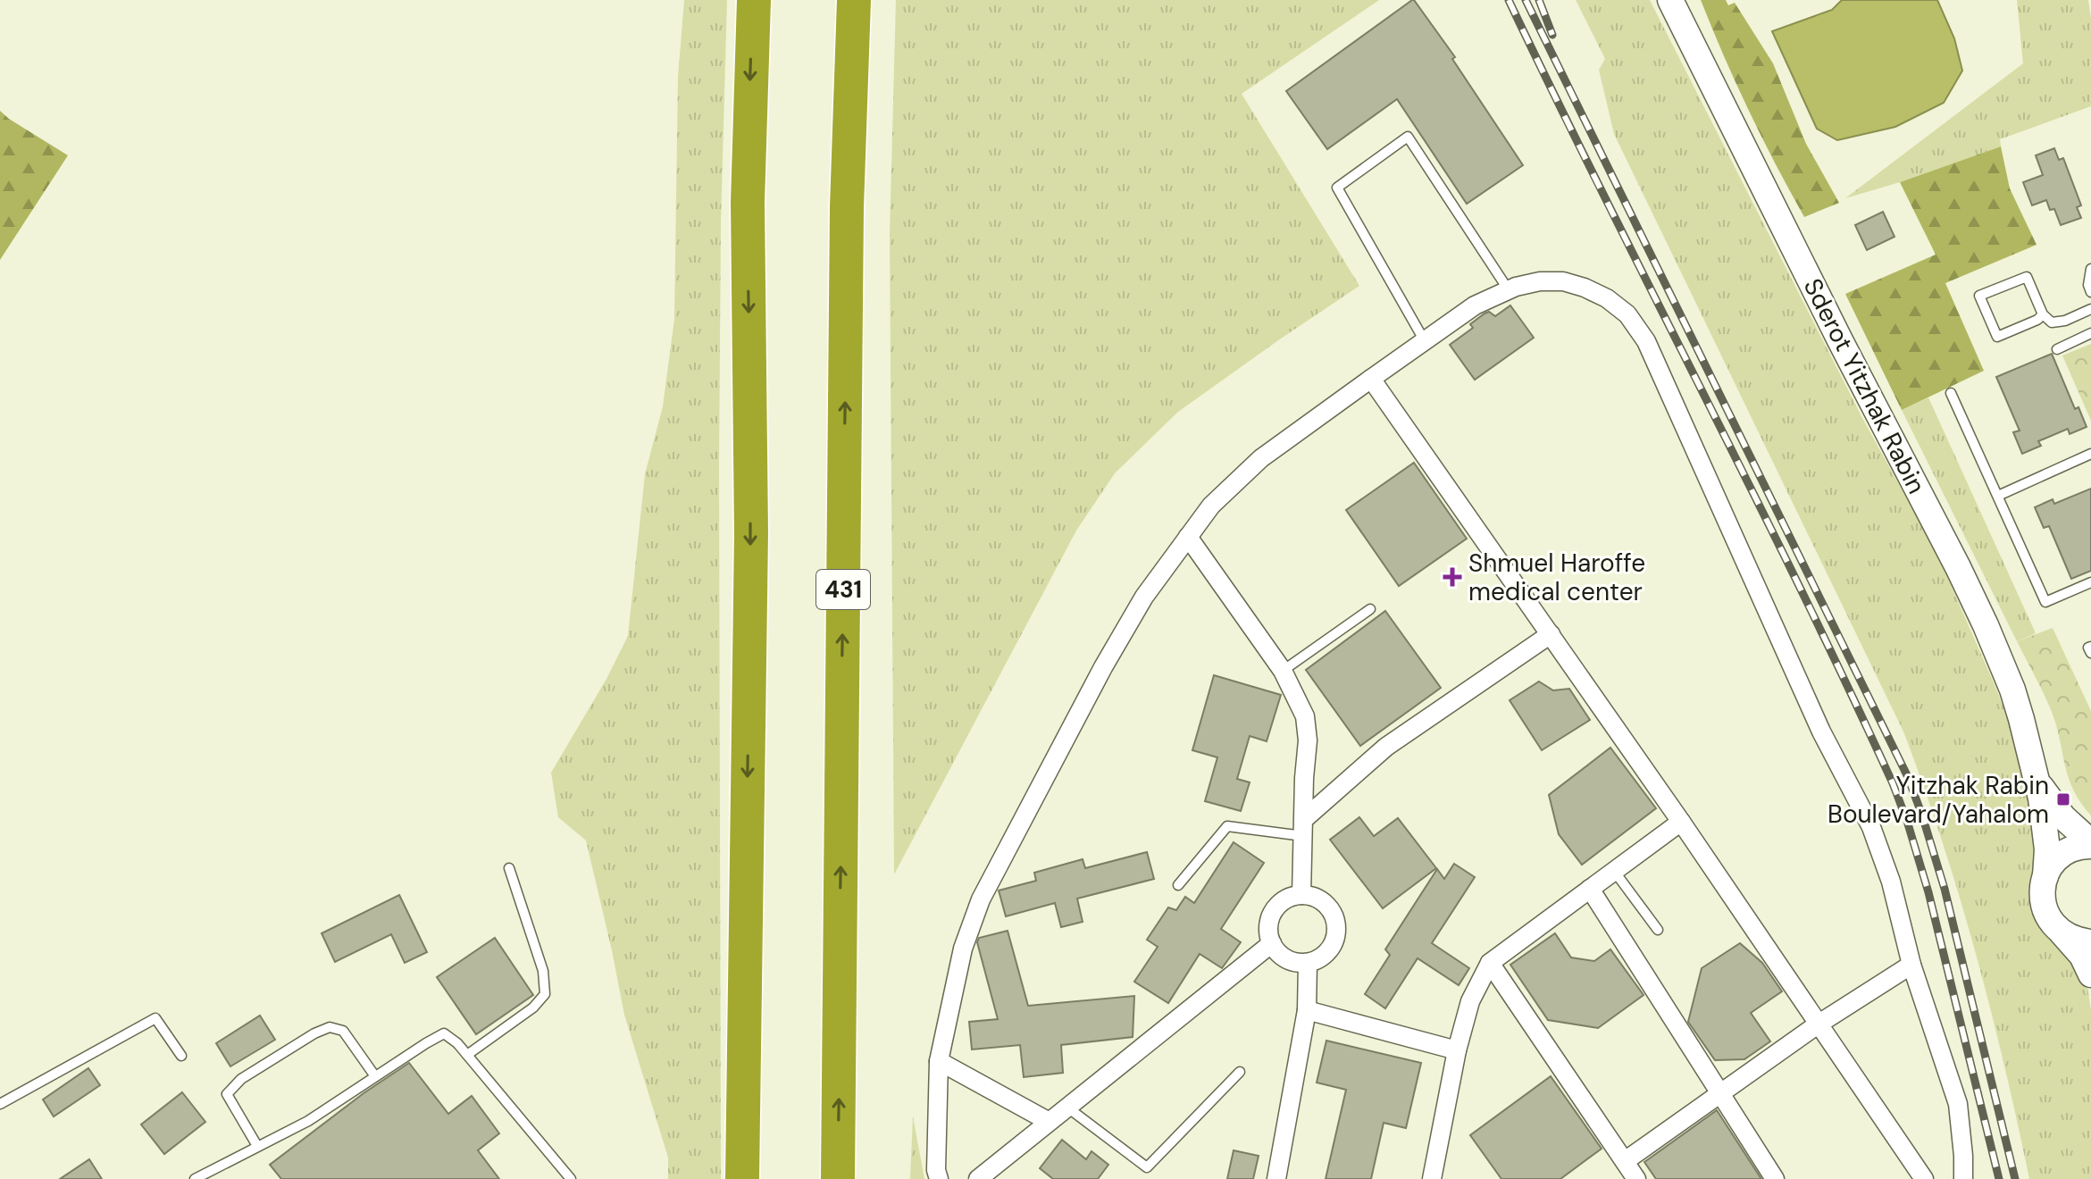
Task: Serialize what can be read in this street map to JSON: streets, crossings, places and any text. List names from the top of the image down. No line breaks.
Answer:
{"streets":{"highway":["431"],"main road":["Sderot Yitzhak Rabin"]},"places":{"health":["Shmuel Haroffe medical center"],"transit":["Yitzhak Rabin Boulevard/Yahalom"]}}
